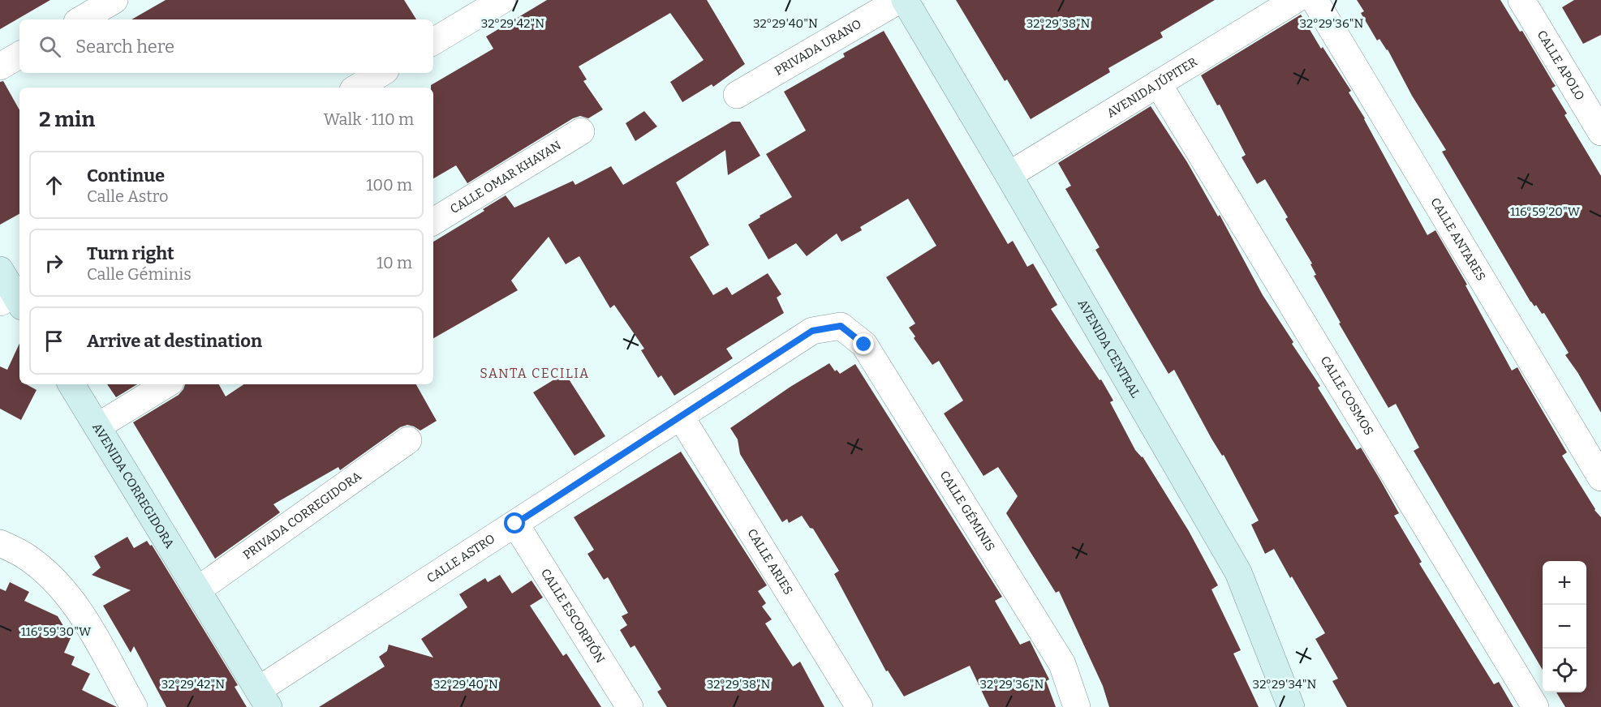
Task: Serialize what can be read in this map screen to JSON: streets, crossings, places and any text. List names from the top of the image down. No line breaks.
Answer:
{"streets":{"street":["PRIVADA URANO","CALLE APOLO","AVENIDA JÚPITER","CALLE OMAR KHAYAN","CALLE ANTARES","AVENIDA CENTRAL","CALLE COSMOS","AVENIDA CORREGIDORA","CALLE GÉMINIS","PRIVADA CORREGIDORA","CALLE ASTRO","CALLE ARIES","CALLE ESCORPIÓN"]},"crossings":[["AVENIDA JÚPITER","AVENIDA CENTRAL"],["AVENIDA JÚPITER","CALLE COSMOS"],["AVENIDA CORREGIDORA","PRIVADA CORREGIDORA"],["AVENIDA CORREGIDORA","CALLE ASTRO"],["CALLE GÉMINIS","CALLE ASTRO"],["CALLE ASTRO","CALLE ARIES"],["CALLE ASTRO","CALLE ESCORPIÓN"]],"districts":["SANTA CECILIA"],"page":{"search":"Search here","heading":["2 min","Walk · 110 m"],"list":[["Continue","Calle Astro","100 m"],["Turn right","Calle Géminis","10 m"],"Arrive at destination"],"map_buttons":["+","−"]},"coordinates":["32°29'42\"N","32°29'40\"N","32°29'38\"N","32°29'36\"N","116°59'20\"W","116°59'30\"W","32°29'34\"N"]}
